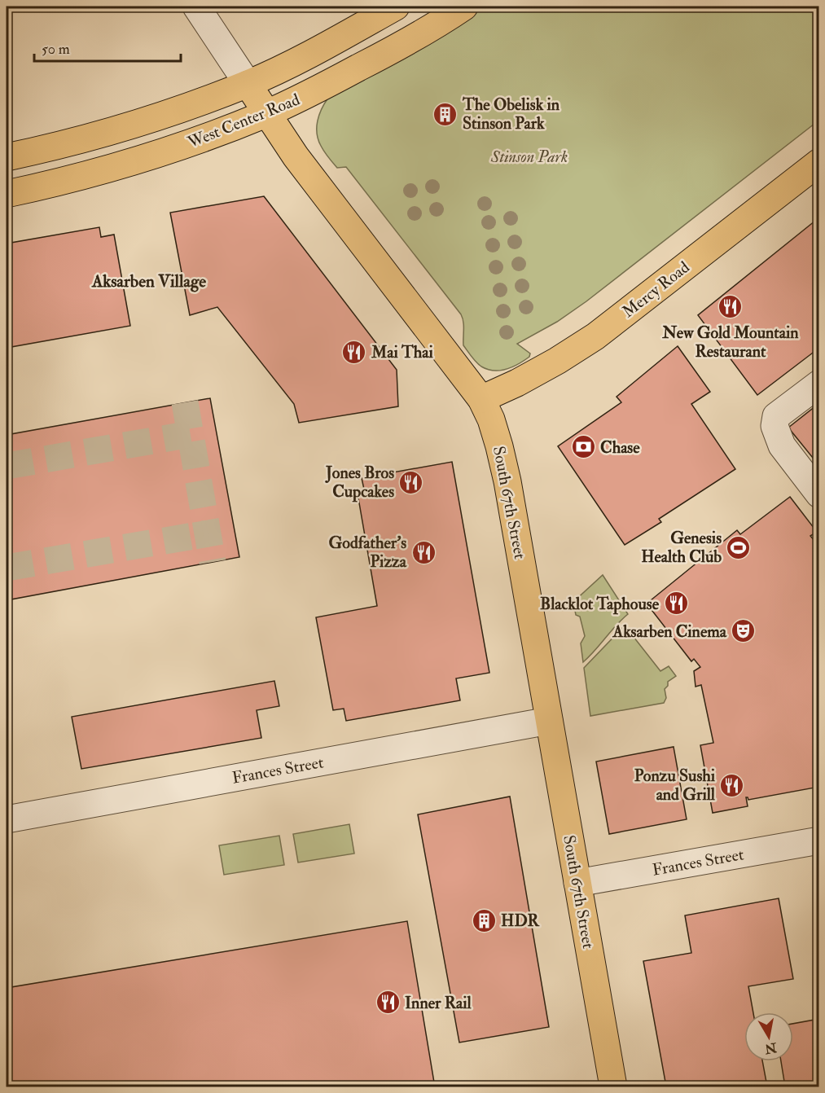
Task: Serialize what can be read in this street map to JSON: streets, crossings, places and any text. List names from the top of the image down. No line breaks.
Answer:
{"streets":{"main road":["West Center Road","Mercy Road","South 67th Street"],"street":["Frances Street"]},"crossings":[["West Center Road","South 67th Street"],["Mercy Road","South 67th Street"],["South 67th Street","Frances Street"]],"districts":["Aksarben Village"],"parks":["Stinson Park"],"places":{"building":["The Obelisk in Stinson Park","HDR"],"restaurant":["New Gold Mountain Restaurant","Mai Thai","Jones Bros Cupcakes","Godfather's Pizza","Blacklot Taphouse","Ponzu Sushi and Grill","Inner Rail"],"bank":["Chase"],"sports":["Genesis Health Club"],"theatre":["Aksarben Cinema"]},"scale_bar":"50 m","north":"bottom"}
